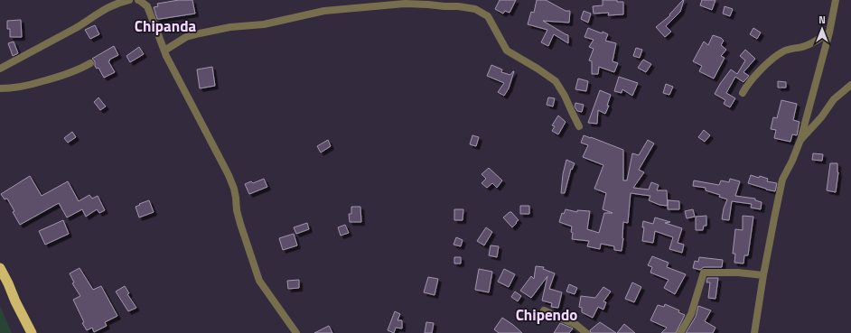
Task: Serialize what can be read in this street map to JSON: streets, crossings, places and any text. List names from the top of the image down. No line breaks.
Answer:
{"districts":["Chipanda","Chipendo"],"north":"top"}
